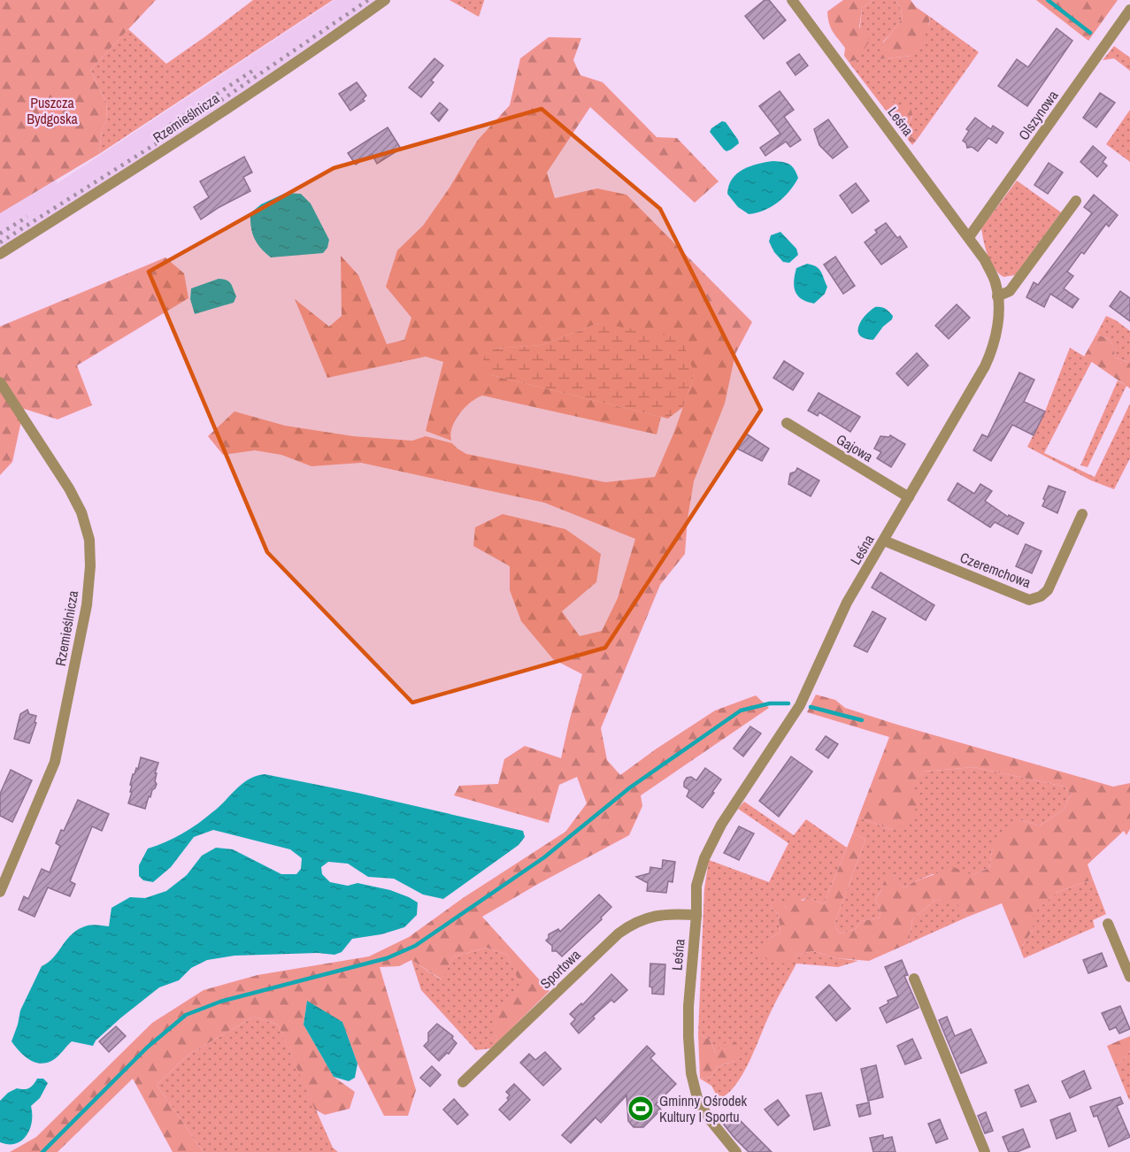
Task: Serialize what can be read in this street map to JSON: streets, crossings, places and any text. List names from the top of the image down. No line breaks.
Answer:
{"streets":{"street":["Olszynowa","Rzemieślnicza","Leśna","Gajowa","Czeremchowa","Sportowa"]},"crossings":[["Olszynowa","Leśna"],["Leśna","Gajowa"],["Leśna","Czeremchowa"],["Leśna","Sportowa"]],"parks":["Puszcza Bydgoska"],"places":{"sports":["Gminny Ośrodek Kultury I Sportu"]}}
